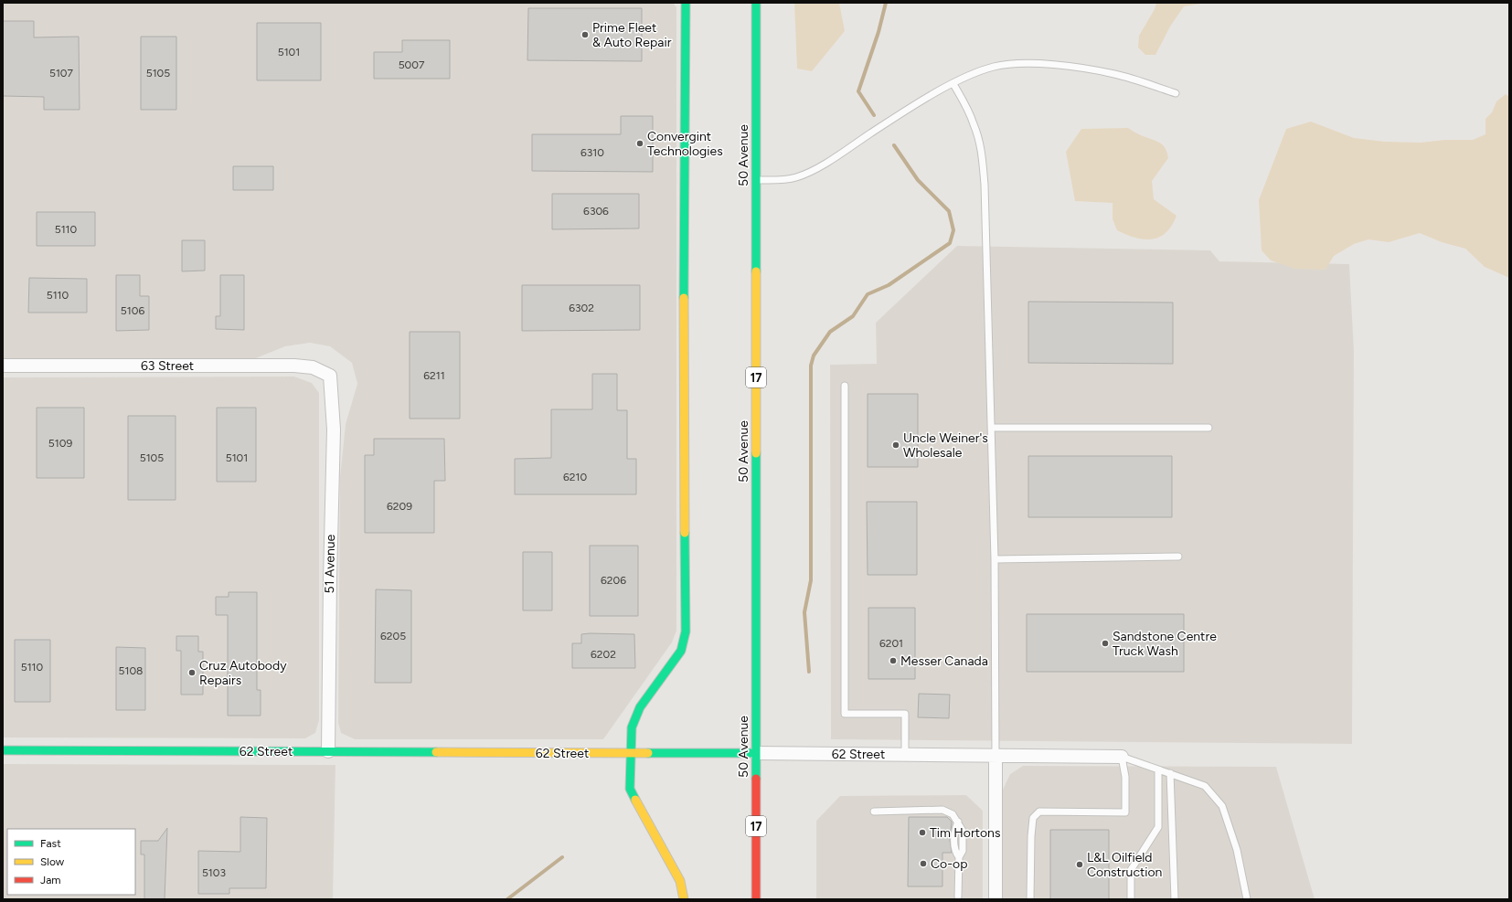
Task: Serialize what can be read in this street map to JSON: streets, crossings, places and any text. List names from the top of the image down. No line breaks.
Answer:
{"streets":{"main road":["50 Avenue","17","62 Street"],"street":["63 Street","51 Avenue"]},"crossings":[["50 Avenue","62 Street"],["63 Street","51 Avenue"],["51 Avenue","62 Street"]],"places":["Prime Fleet & Auto Repair","Convergint Technologies","Uncle Weiner's Wholesale","Sandstone Centre Truck Wash","Messer Canada","Cruz Autobody Repairs","Tim Hortons","Co-op","L&L Oilfield Construction"],"house_numbers":["5101","5007","5107","5105","6310","6306","5110","5110","6302","5106","6211","5109","5105","5101","6210","6209","6206","6205","6201","6202","5110","5108","5103"],"legend":["Fast","Slow","Jam"]}
